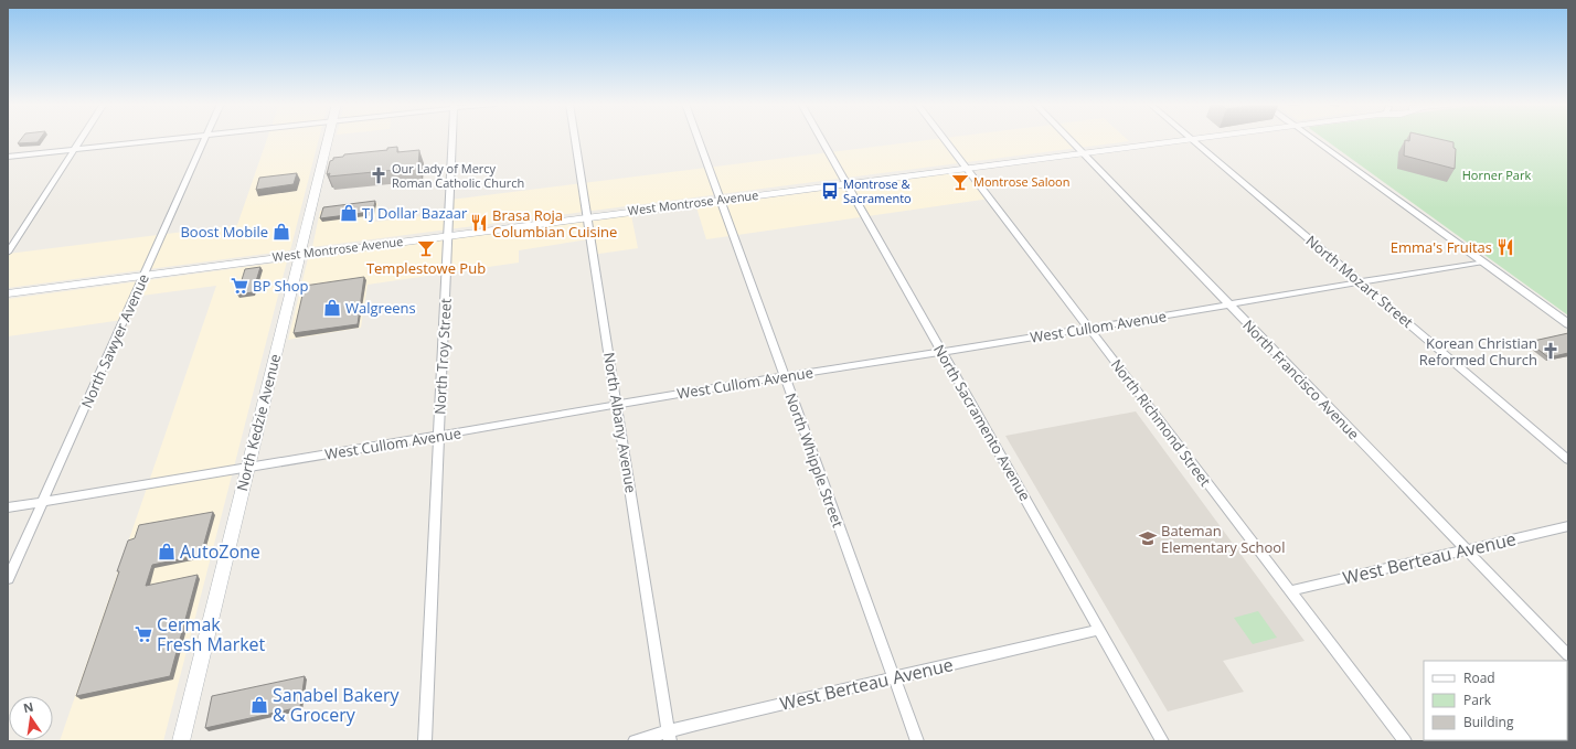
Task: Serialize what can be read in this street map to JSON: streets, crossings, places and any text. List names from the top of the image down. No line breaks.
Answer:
{"streets":{"main road":["West Montrose Avenue","North Kedzie Avenue"],"street":["North Mozart Street","West Cullom Avenue","North Sawyer Avenue","North Troy Street","North Francisco Avenue","North Albany Avenue","North Sacramento Avenue","North Richmond Street","North Whipple Street","West Berteau Avenue"]},"crossings":[["West Montrose Avenue","North Mozart Street"],["West Montrose Avenue","North Sawyer Avenue"],["West Montrose Avenue","North Troy Street"],["West Montrose Avenue","North Francisco Avenue"],["West Montrose Avenue","North Kedzie Avenue"],["West Montrose Avenue","North Albany Avenue"],["West Montrose Avenue","North Sacramento Avenue"],["West Montrose Avenue","North Richmond Street"],["West Montrose Avenue","North Whipple Street"],["North Mozart Street","West Cullom Avenue"],["West Cullom Avenue","North Sawyer Avenue"],["West Cullom Avenue","North Troy Street"],["West Cullom Avenue","North Francisco Avenue"],["West Cullom Avenue","North Kedzie Avenue"],["West Cullom Avenue","North Albany Avenue"],["West Cullom Avenue","North Sacramento Avenue"],["West Cullom Avenue","North Richmond Street"],["West Cullom Avenue","North Whipple Street"],["North Francisco Avenue","West Berteau Avenue"],["North Albany Avenue","West Berteau Avenue"],["North Sacramento Avenue","West Berteau Avenue"],["North Richmond Street","West Berteau Avenue"],["North Whipple Street","West Berteau Avenue"]],"parks":["Horner Park"],"places":{"church":["Our Lady of Mercy Roman Catholic Church","Korean Christian Reformed Church"],"bar":["Montrose Saloon","Templestowe Pub"],"bus stop":["Montrose & Sacramento"],"shop":["TJ Dollar Bazaar","Boost Mobile","Walgreens","AutoZone","Sanabel Bakery & Grocery"],"restaurant":["Brasa Roja Columbian Cuisine","Emma's Fruitas"],"supermarket":["BP Shop","Cermak Fresh Market"],"school or university":["Bateman Elementary School"]},"legend":["Road","Park","Building"],"north":"top"}
